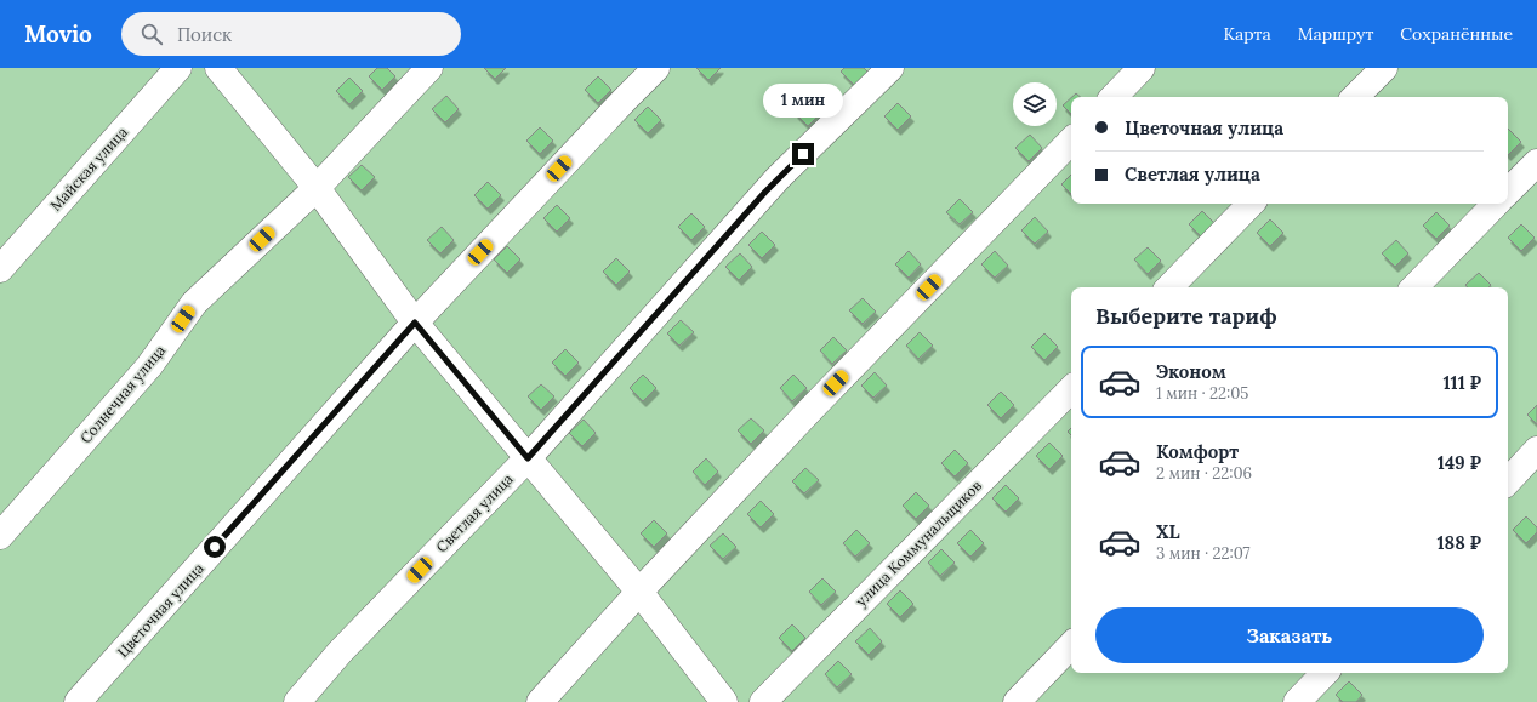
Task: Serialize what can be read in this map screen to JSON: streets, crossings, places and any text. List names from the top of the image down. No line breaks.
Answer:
{"streets":{"street":["Майская улица","Солнечная улица","Светлая улица","улица Коммунальщиков","Цветочная улица"]},"page":{"header":"Movio","search":"Поиск","nav":["Карта","Маршрут","Сохранённые"],"bubble":"1 мин","banner":["Цветочная улица","Светлая улица"],"heading":"Выберите тариф","list":[{"name":"Эконом","note":"1 мин · 22:05","value":"111 ₽"},{"name":"Комфорт","note":"2 мин · 22:06","value":"149 ₽"},{"name":"XL","note":"3 мин · 22:07","value":"188 ₽"}],"buttons":"Заказать"}}
